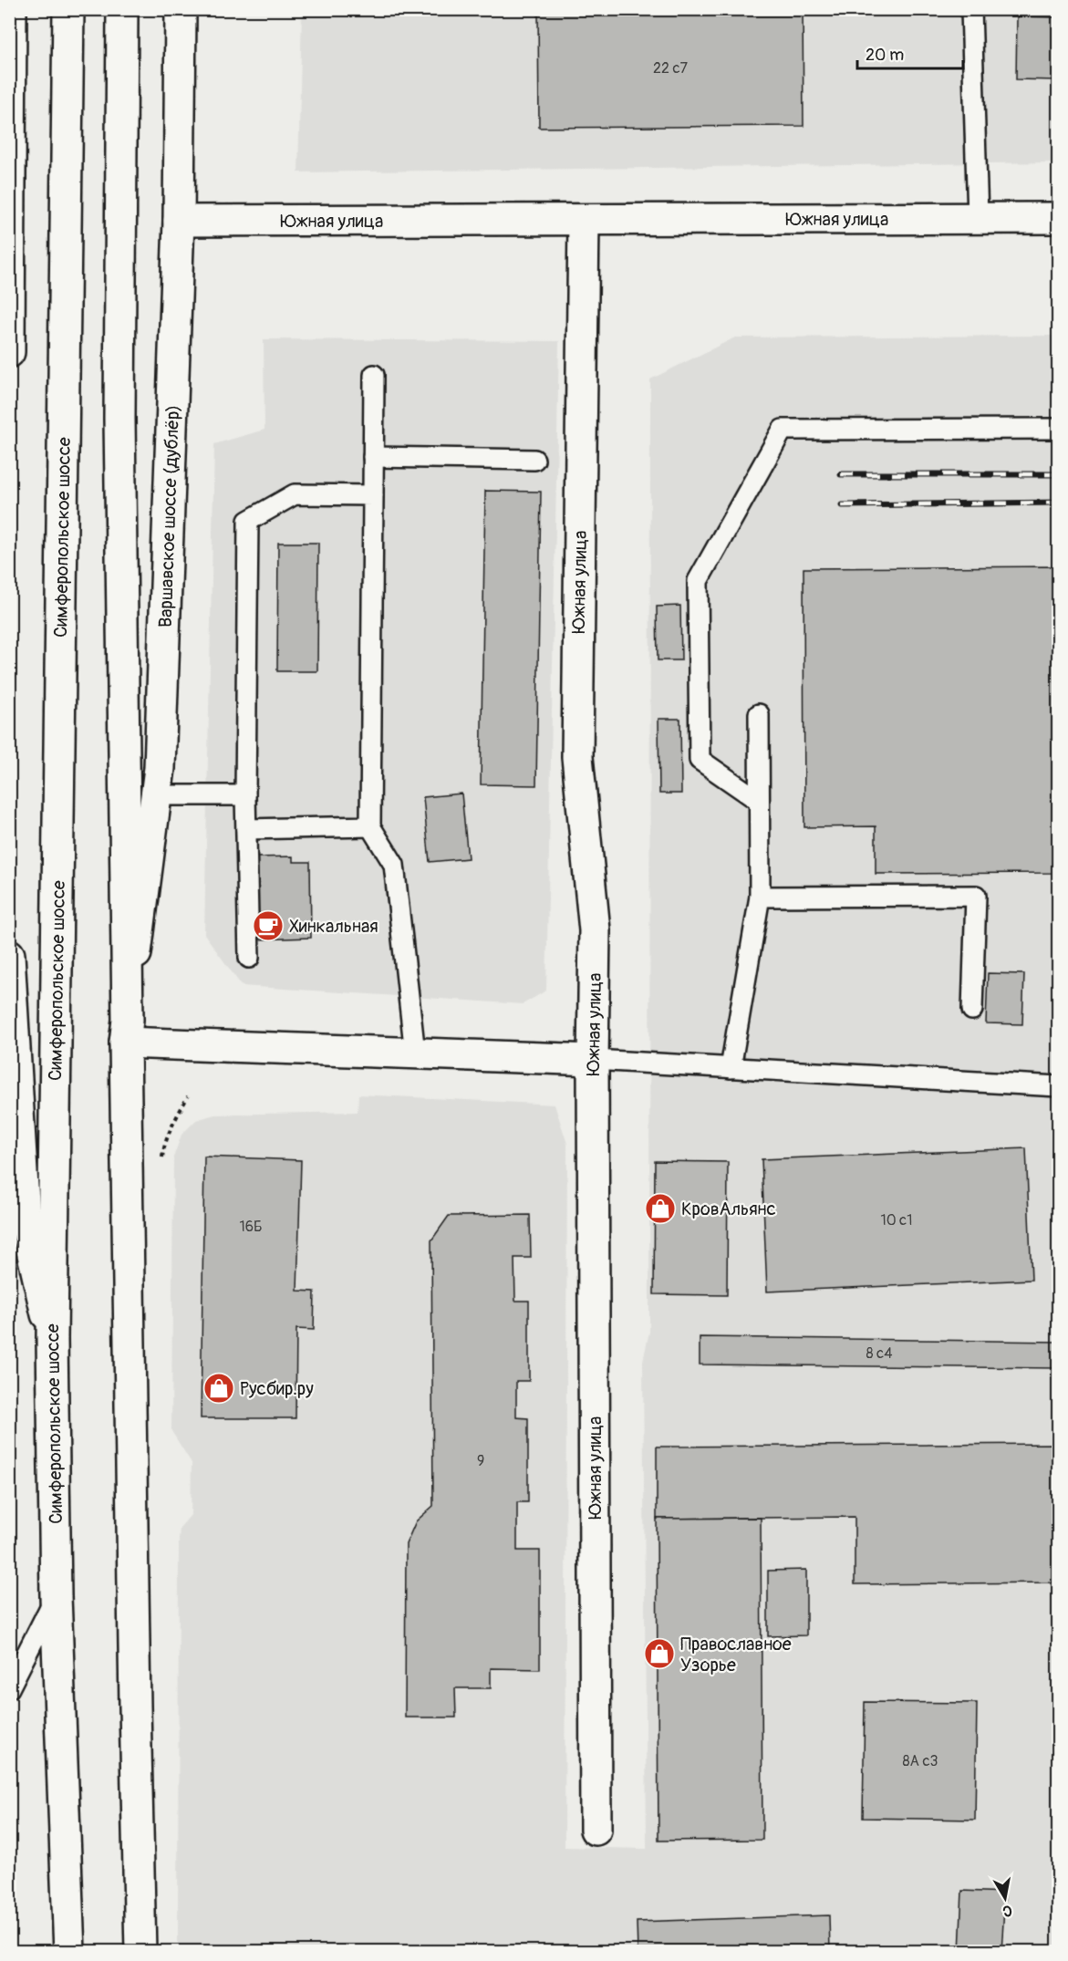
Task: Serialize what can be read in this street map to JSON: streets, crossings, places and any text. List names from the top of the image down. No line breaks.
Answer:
{"streets":{"main road":["Южная улица","Варшавское шоссе (дублёр)","Симферопольское шоссе"]},"crossings":[["Южная улица","Варшавское шоссе (дублёр)"]],"places":{"cafe":["Хинкальная"],"shop":["КровАльянс","Русбир.ру","Православное Узорье"]},"house_numbers":["22 с7","10 с1","16Б","8 с4","9","8А с3"],"scale_bar":"20 m","north":"bottom"}
